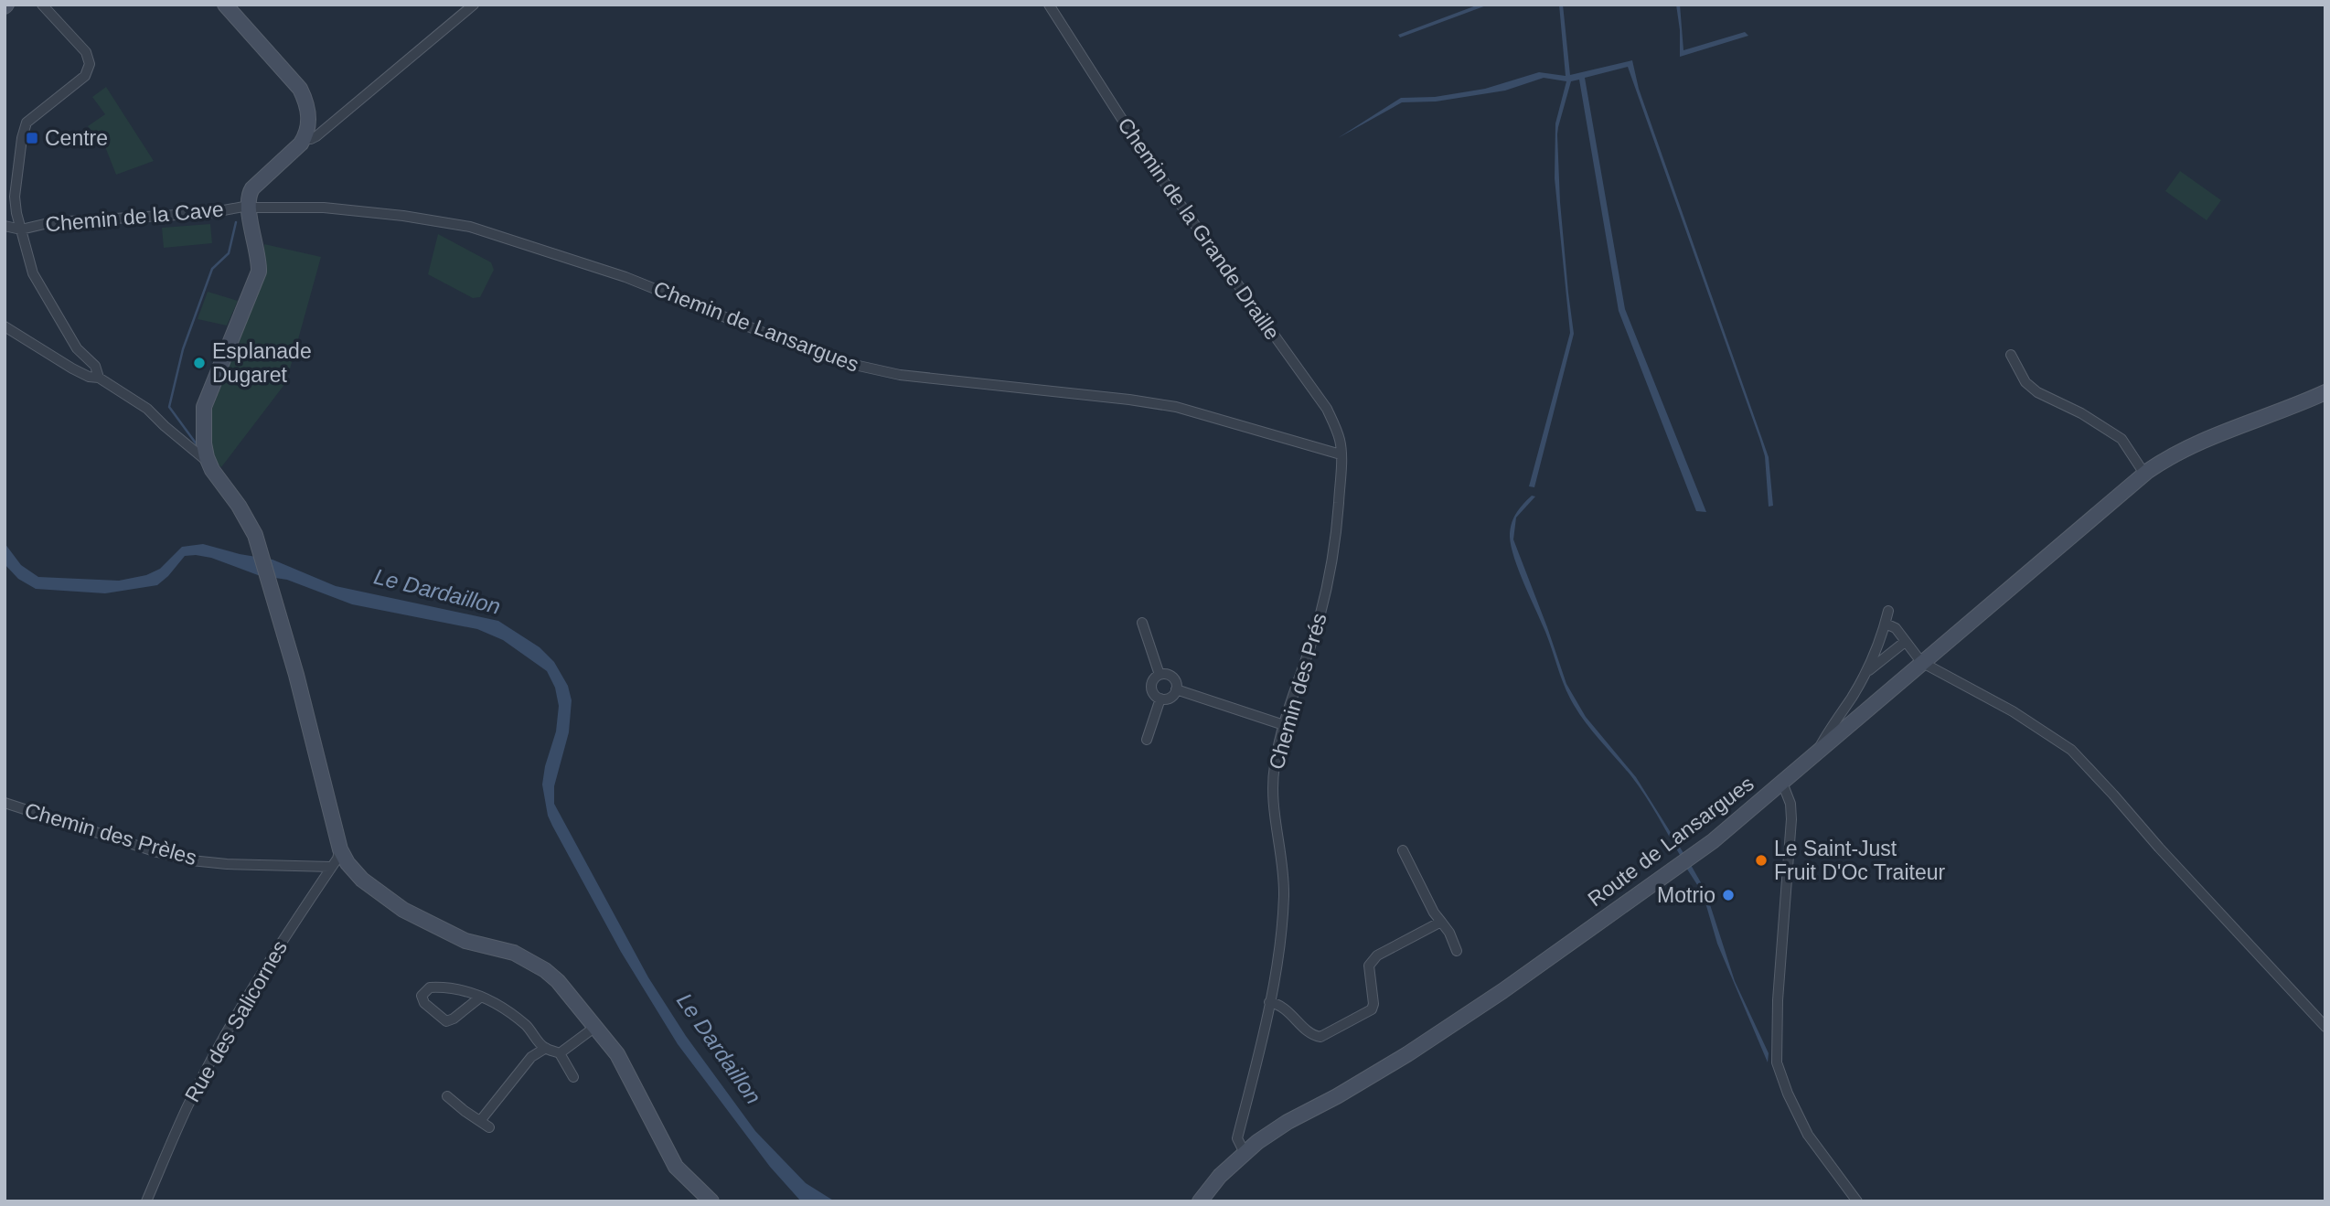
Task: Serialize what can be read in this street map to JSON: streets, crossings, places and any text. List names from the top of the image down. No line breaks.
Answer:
{"streets":{"street":["Chemin de la Cave","Chemin de la Grande Draille","Chemin de Lansargues","Chemin des Prés","Chemin des Prèles","Route de Lansargues","Rue des Salicornes"]},"crossings":[["Chemin de la Cave","Chemin de Lansargues"],["Chemin de la Grande Draille","Chemin de Lansargues"],["Chemin de la Grande Draille","Chemin des Prés"],["Chemin de Lansargues","Chemin des Prés"],["Chemin des Prés","Route de Lansargues"],["Chemin des Prèles","Rue des Salicornes"]],"water":["Le Dardaillon"],"places":{"transit":["Centre"],"other":["Esplanade Dugaret","Le Saint-Just Fruit D'Oc Traiteur","Motrio"]}}
